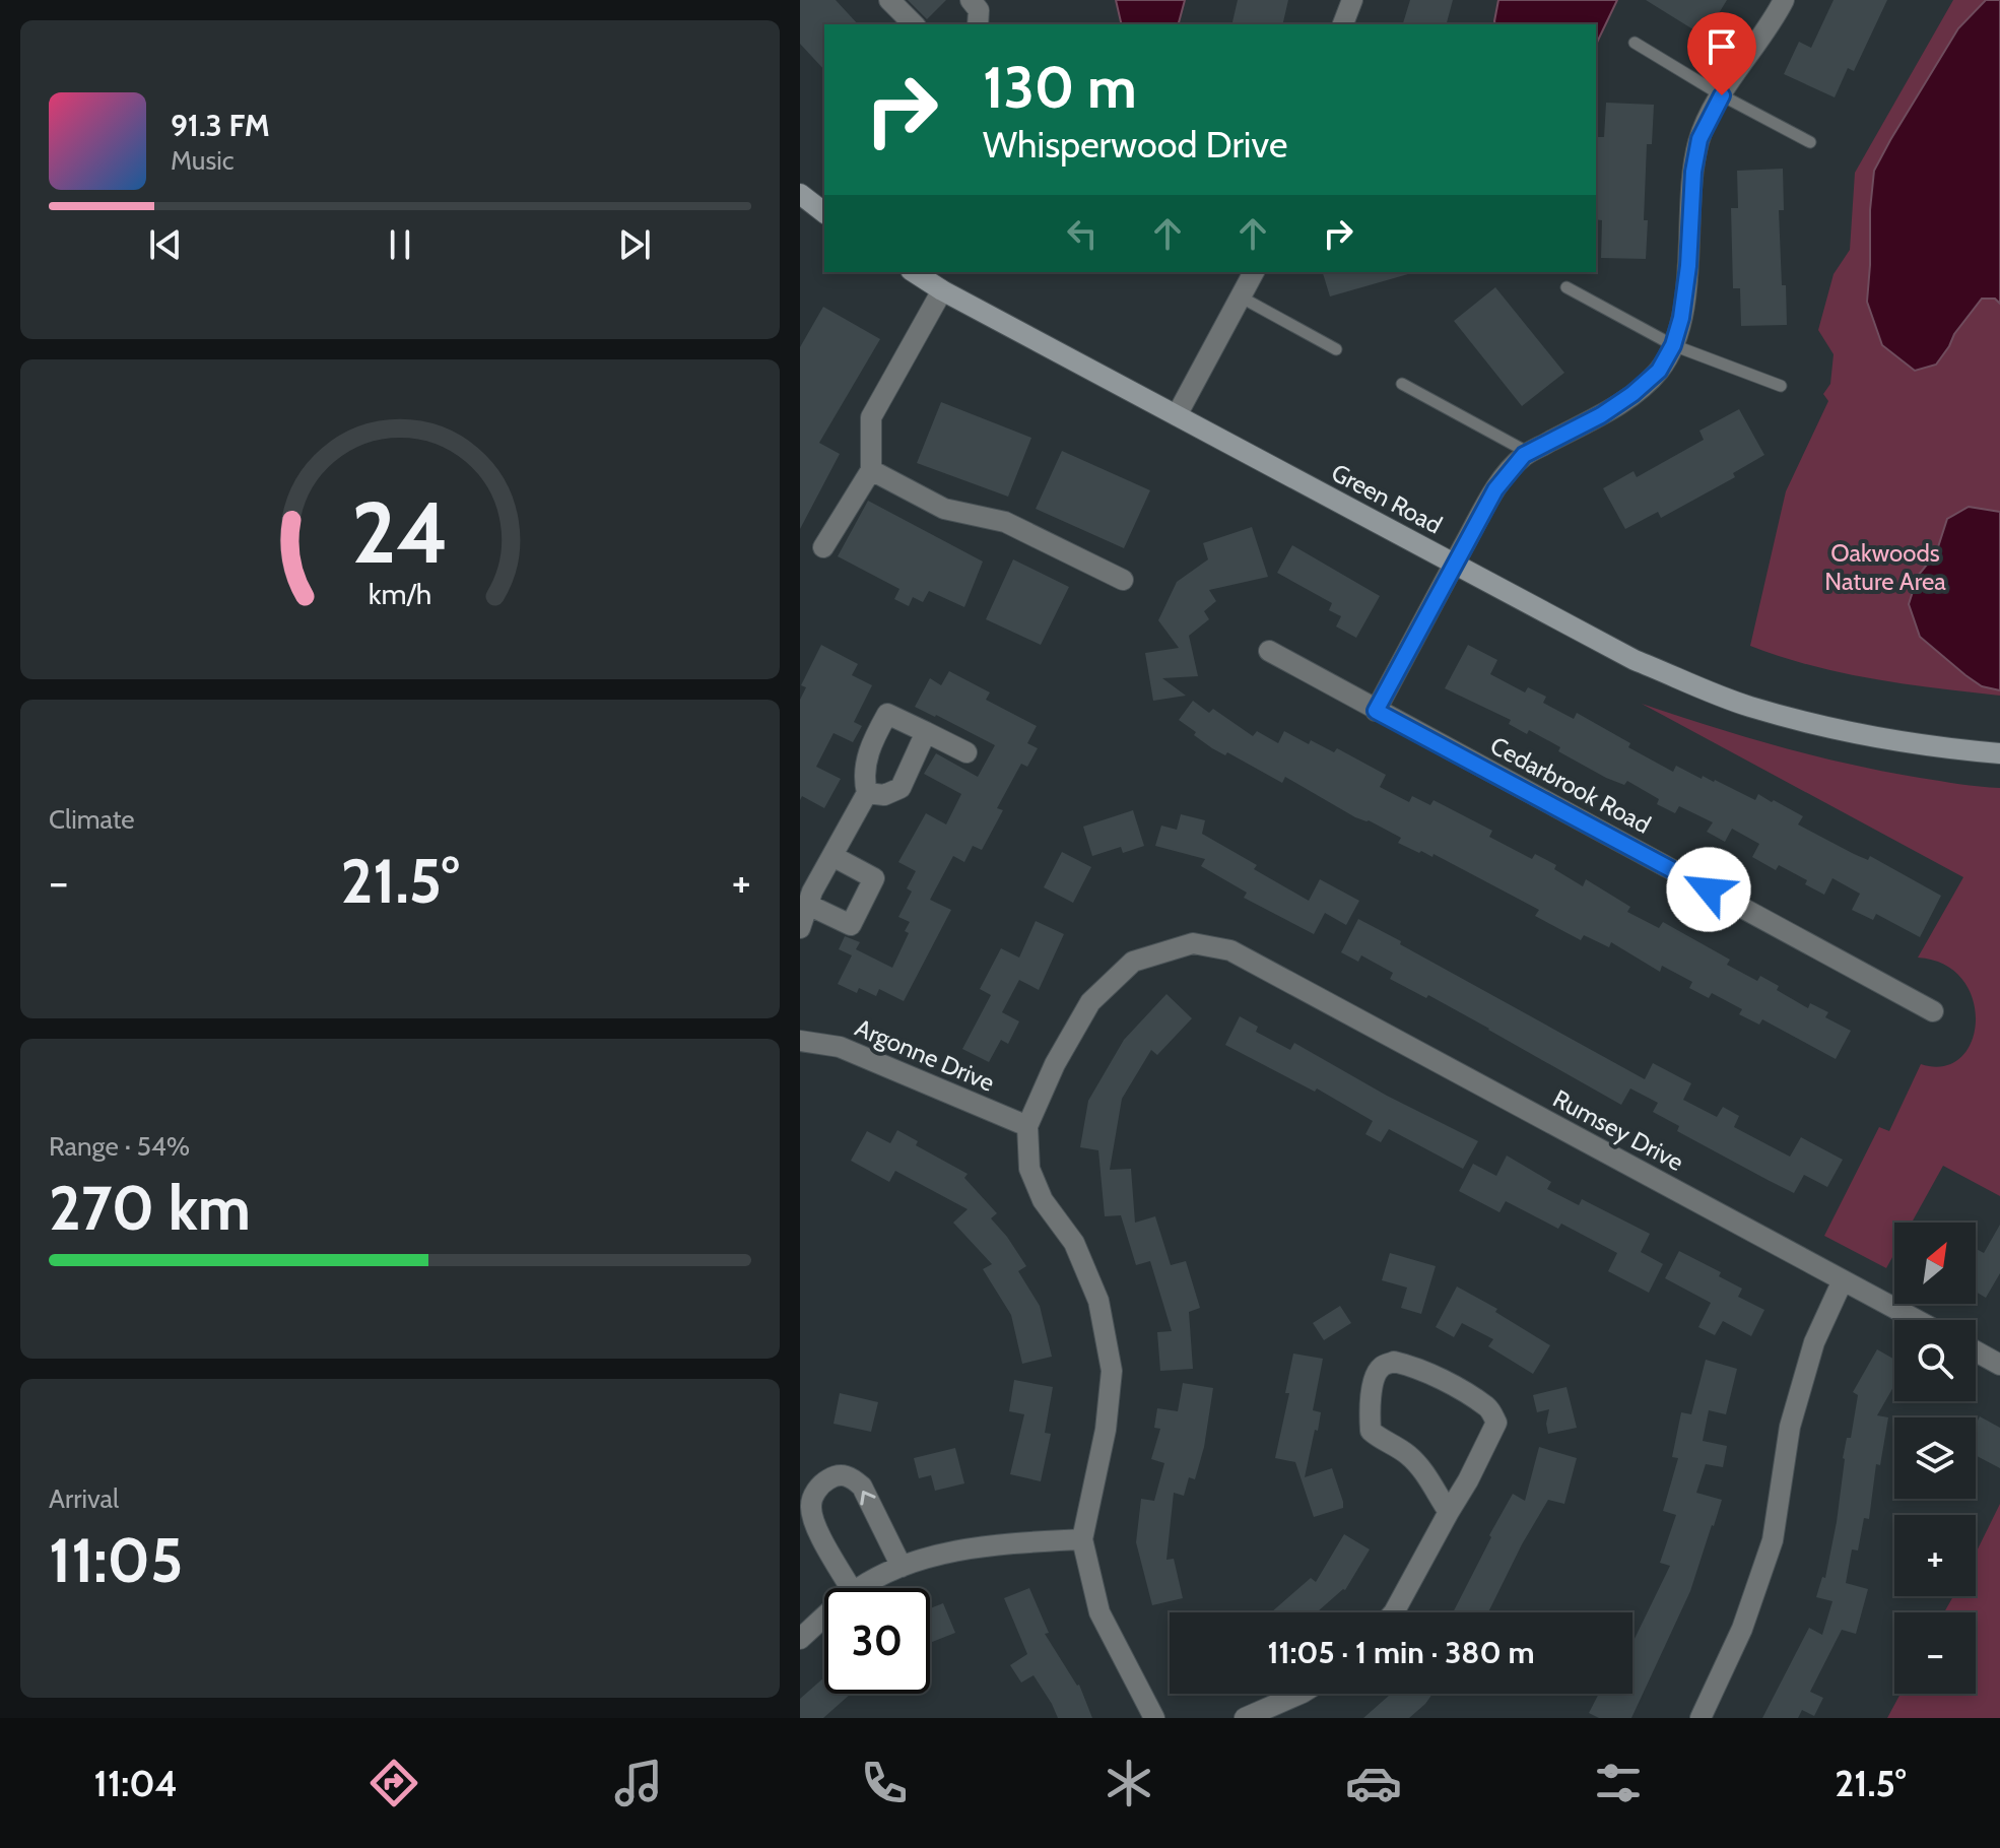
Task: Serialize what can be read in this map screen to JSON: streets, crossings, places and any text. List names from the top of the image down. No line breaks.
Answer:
{"streets":{"street":["Green Road","Cedarbrook Road","Argonne Drive","Rumsey Drive"]},"crossings":[["Argonne Drive","Rumsey Drive"]],"parks":["Oakwoods Nature Area"],"north":"top right","page":{"turn":["130 m","Whisperwood Drive"],"song":["91.3 FM","Music"],"tile":["Climate",["Range · 54%","270 km"],["Arrival","11:05"]],"heat":["−","21.5°","+"],"map_buttons":["+","−"],"limit":"30","trip":"11:05 · 1 min · 380 m","tabs":["11:04","21.5°"],"gauge":["24","km/h"]}}
